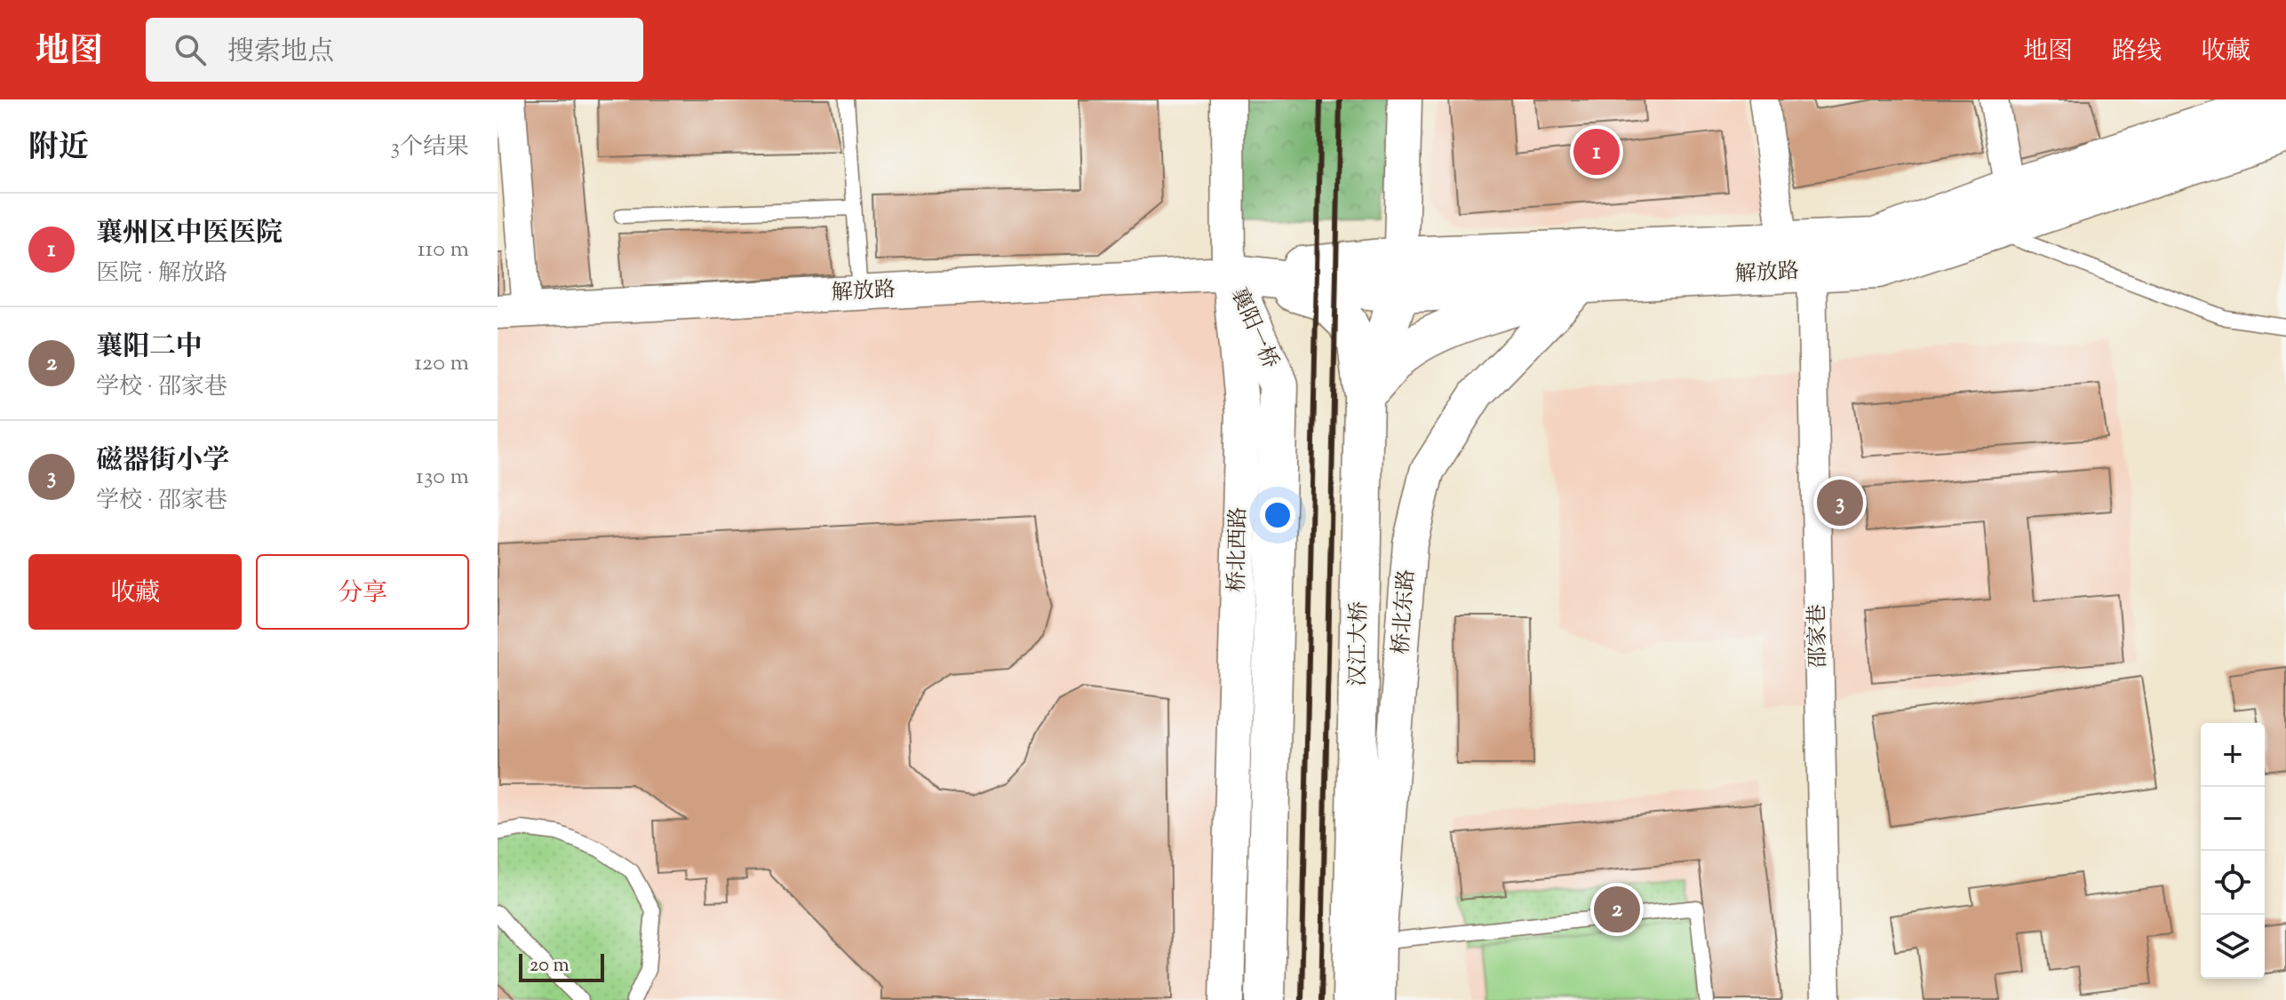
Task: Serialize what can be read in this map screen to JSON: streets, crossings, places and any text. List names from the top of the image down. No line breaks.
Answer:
{"streets":{"main road":["解放路","襄阳一桥","汉江大桥"],"street":["桥北西路","桥北东路","邵家巷"]},"crossings":[["解放路","襄阳一桥"],["解放路","桥北西路"],["解放路","桥北东路"],["解放路","邵家巷"],["解放路","汉江大桥"],["襄阳一桥","桥北西路"]],"scale_bar":"20 m","page":{"header":"地图","search":"搜索地点","nav":["地图","路线","收藏"],"heading":["附近","3个结果"],"pins":["1","3","2"],"list":[{"mark":"1","name":"襄州区中医医院","note":"医院 · 解放路","value":"110 m"},{"mark":"2","name":"襄阳二中","note":"学校 · 邵家巷","value":"120 m"},{"mark":"3","name":"磁器街小学","note":"学校 · 邵家巷","value":"130 m"}],"buttons":["收藏","分享"],"map_buttons":["+","−"],"scale":"20 m"}}
